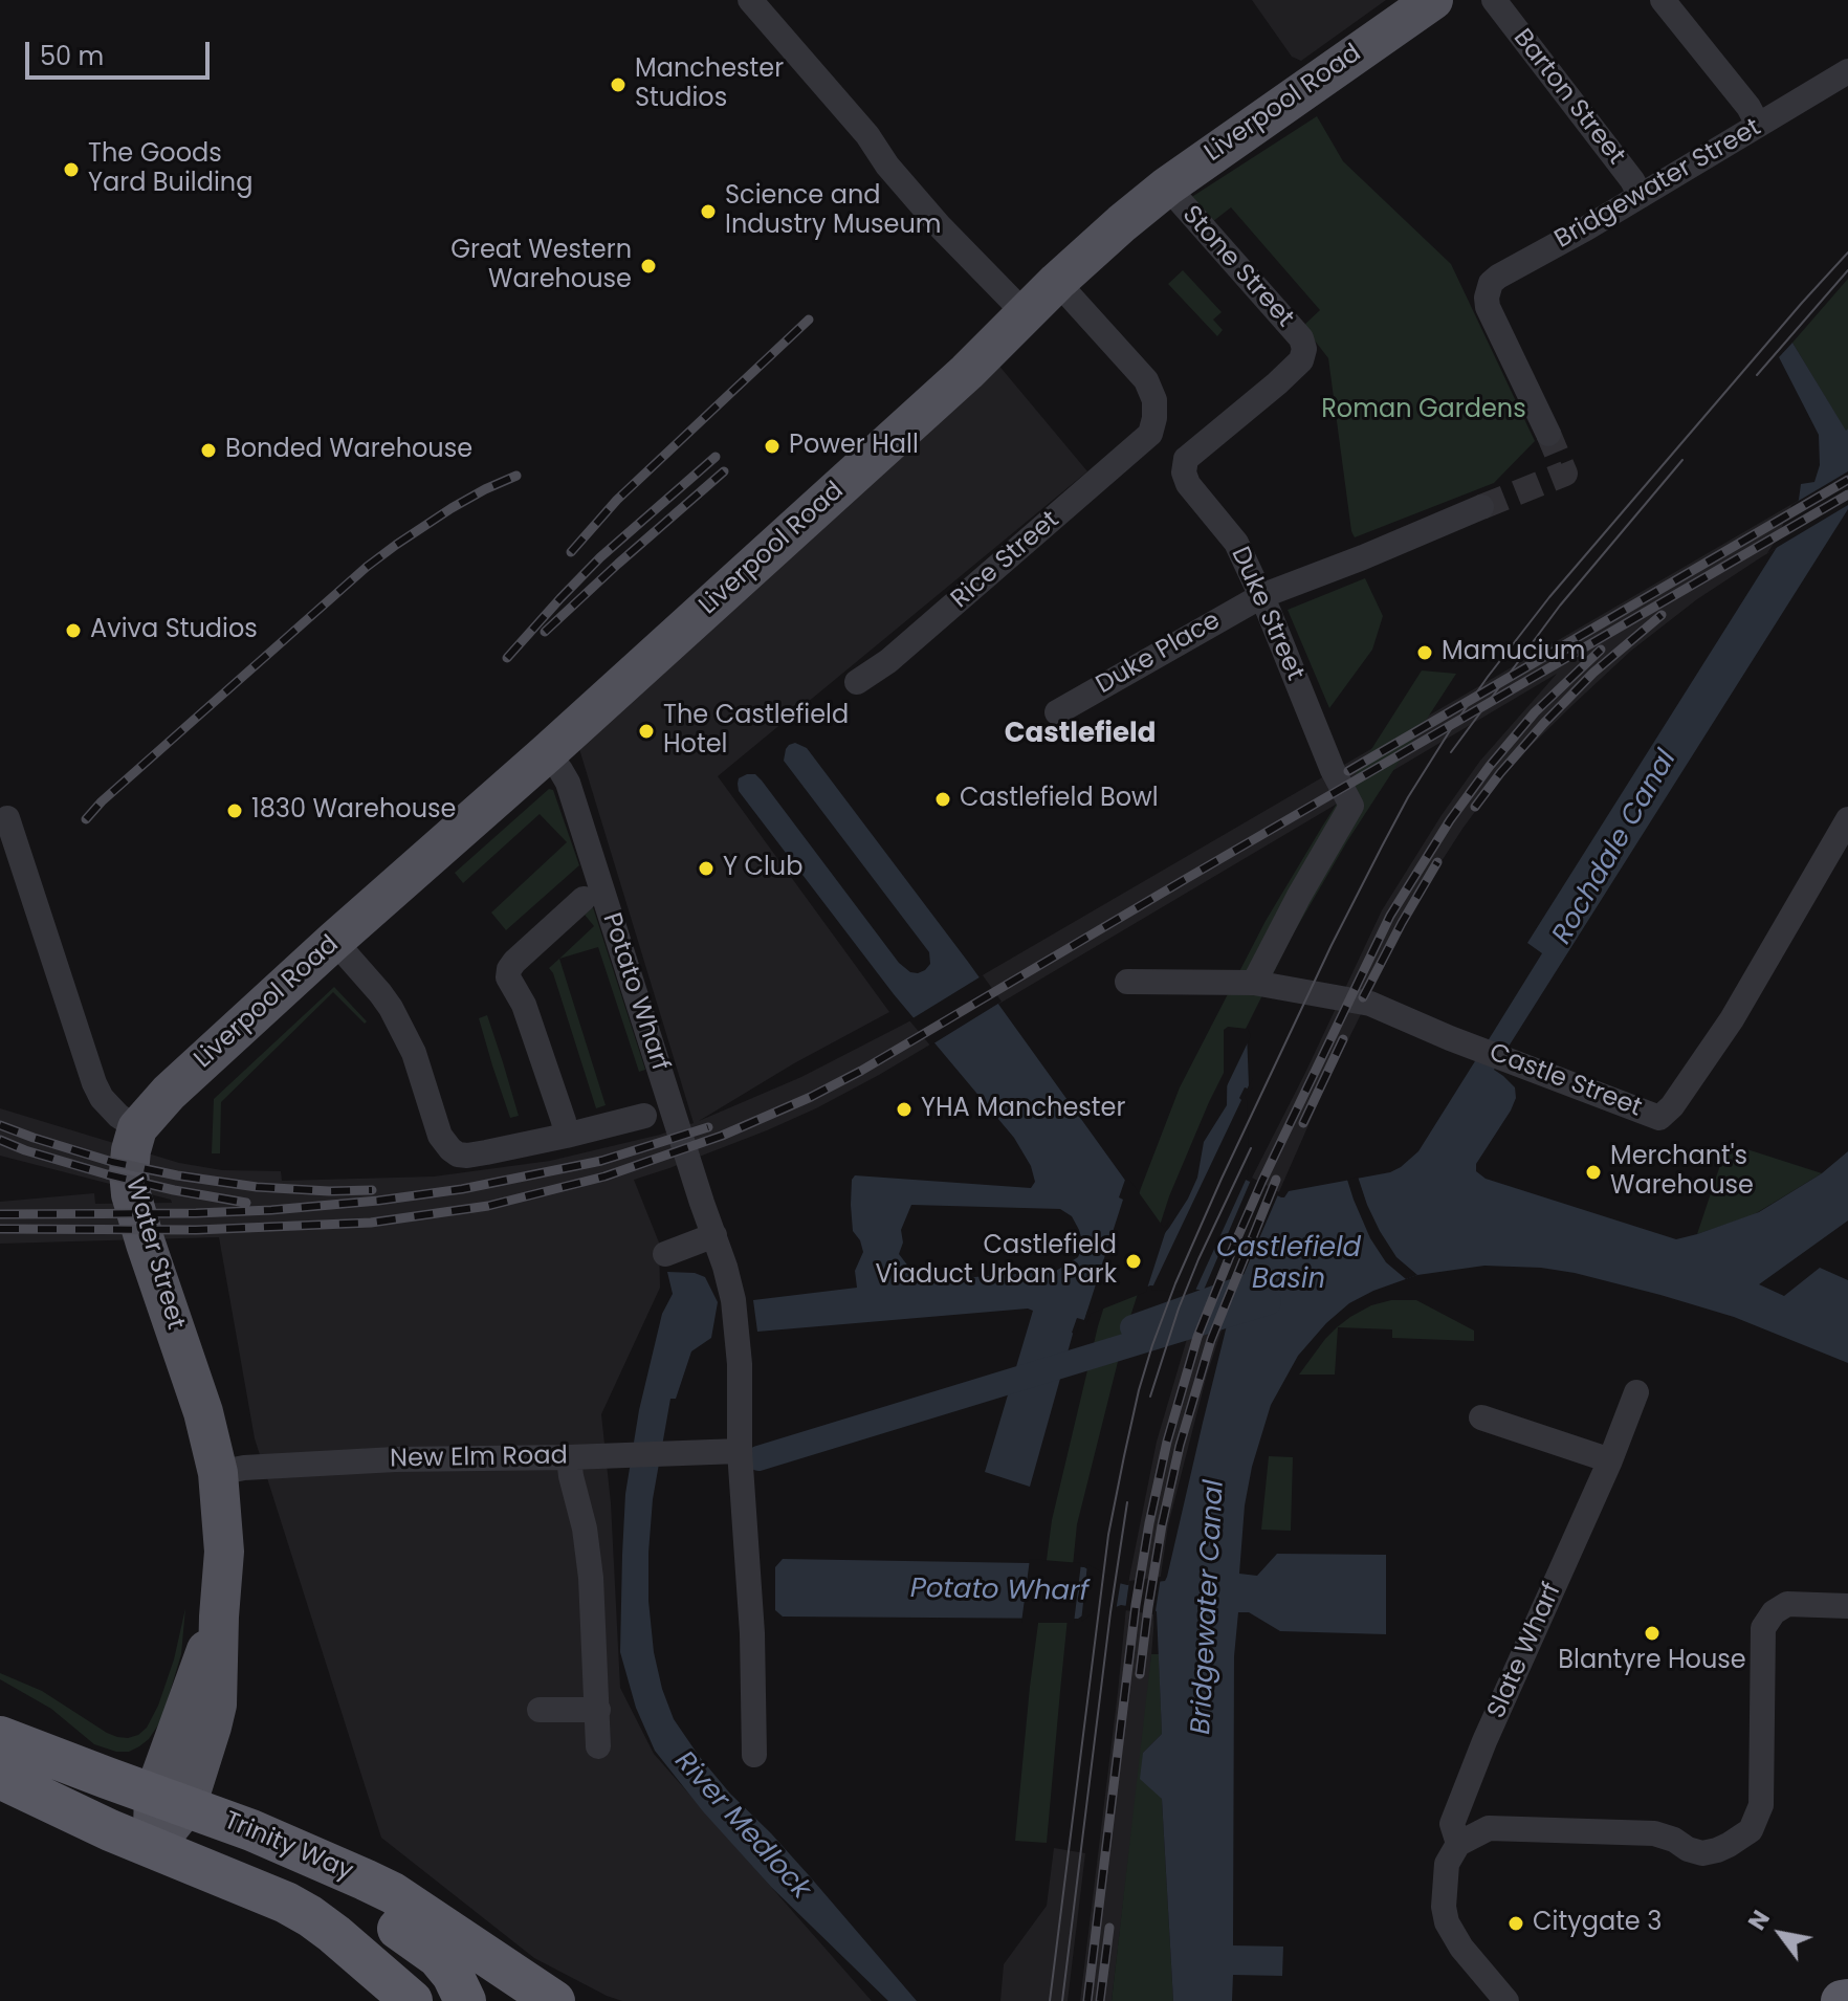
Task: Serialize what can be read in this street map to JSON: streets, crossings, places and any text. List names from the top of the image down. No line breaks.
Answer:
{"streets":{"highway":["Trinity Way"],"main road":["Liverpool Road","Water Street"],"street":["Barton Street","Bridgewater Street","Stone Street","Rice Street","Duke Street","Duke Place","Potato Wharf","Castle Street","New Elm Road","Slate Wharf"]},"crossings":[["Barton Street","Bridgewater Street"],["Liverpool Road","Stone Street"],["Liverpool Road","Potato Wharf"],["Liverpool Road","Water Street"],["Stone Street","Duke Street"],["Duke Street","Duke Place"],["Duke Street","Castle Street"],["Potato Wharf","New Elm Road"],["Water Street","New Elm Road"],["Water Street","Trinity Way"]],"districts":["Castlefield"],"water":["Rochdale Canal","Castlefield Basin","Potato Wharf","Bridgewater Canal","River Medlock"],"parks":["Roman Gardens"],"places":["Manchester Studios","The Goods Yard Building","Science and Industry Museum","Great Western Warehouse","Power Hall","Bonded Warehouse","Aviva Studios","Mamucium","The Castlefield Hotel","Castlefield Bowl","1830 Warehouse","Y Club","YHA Manchester","Merchant's Warehouse","Castlefield Viaduct Urban Park","Blantyre House","Citygate 3"],"scale_bar":"50 m","north":"top left"}
